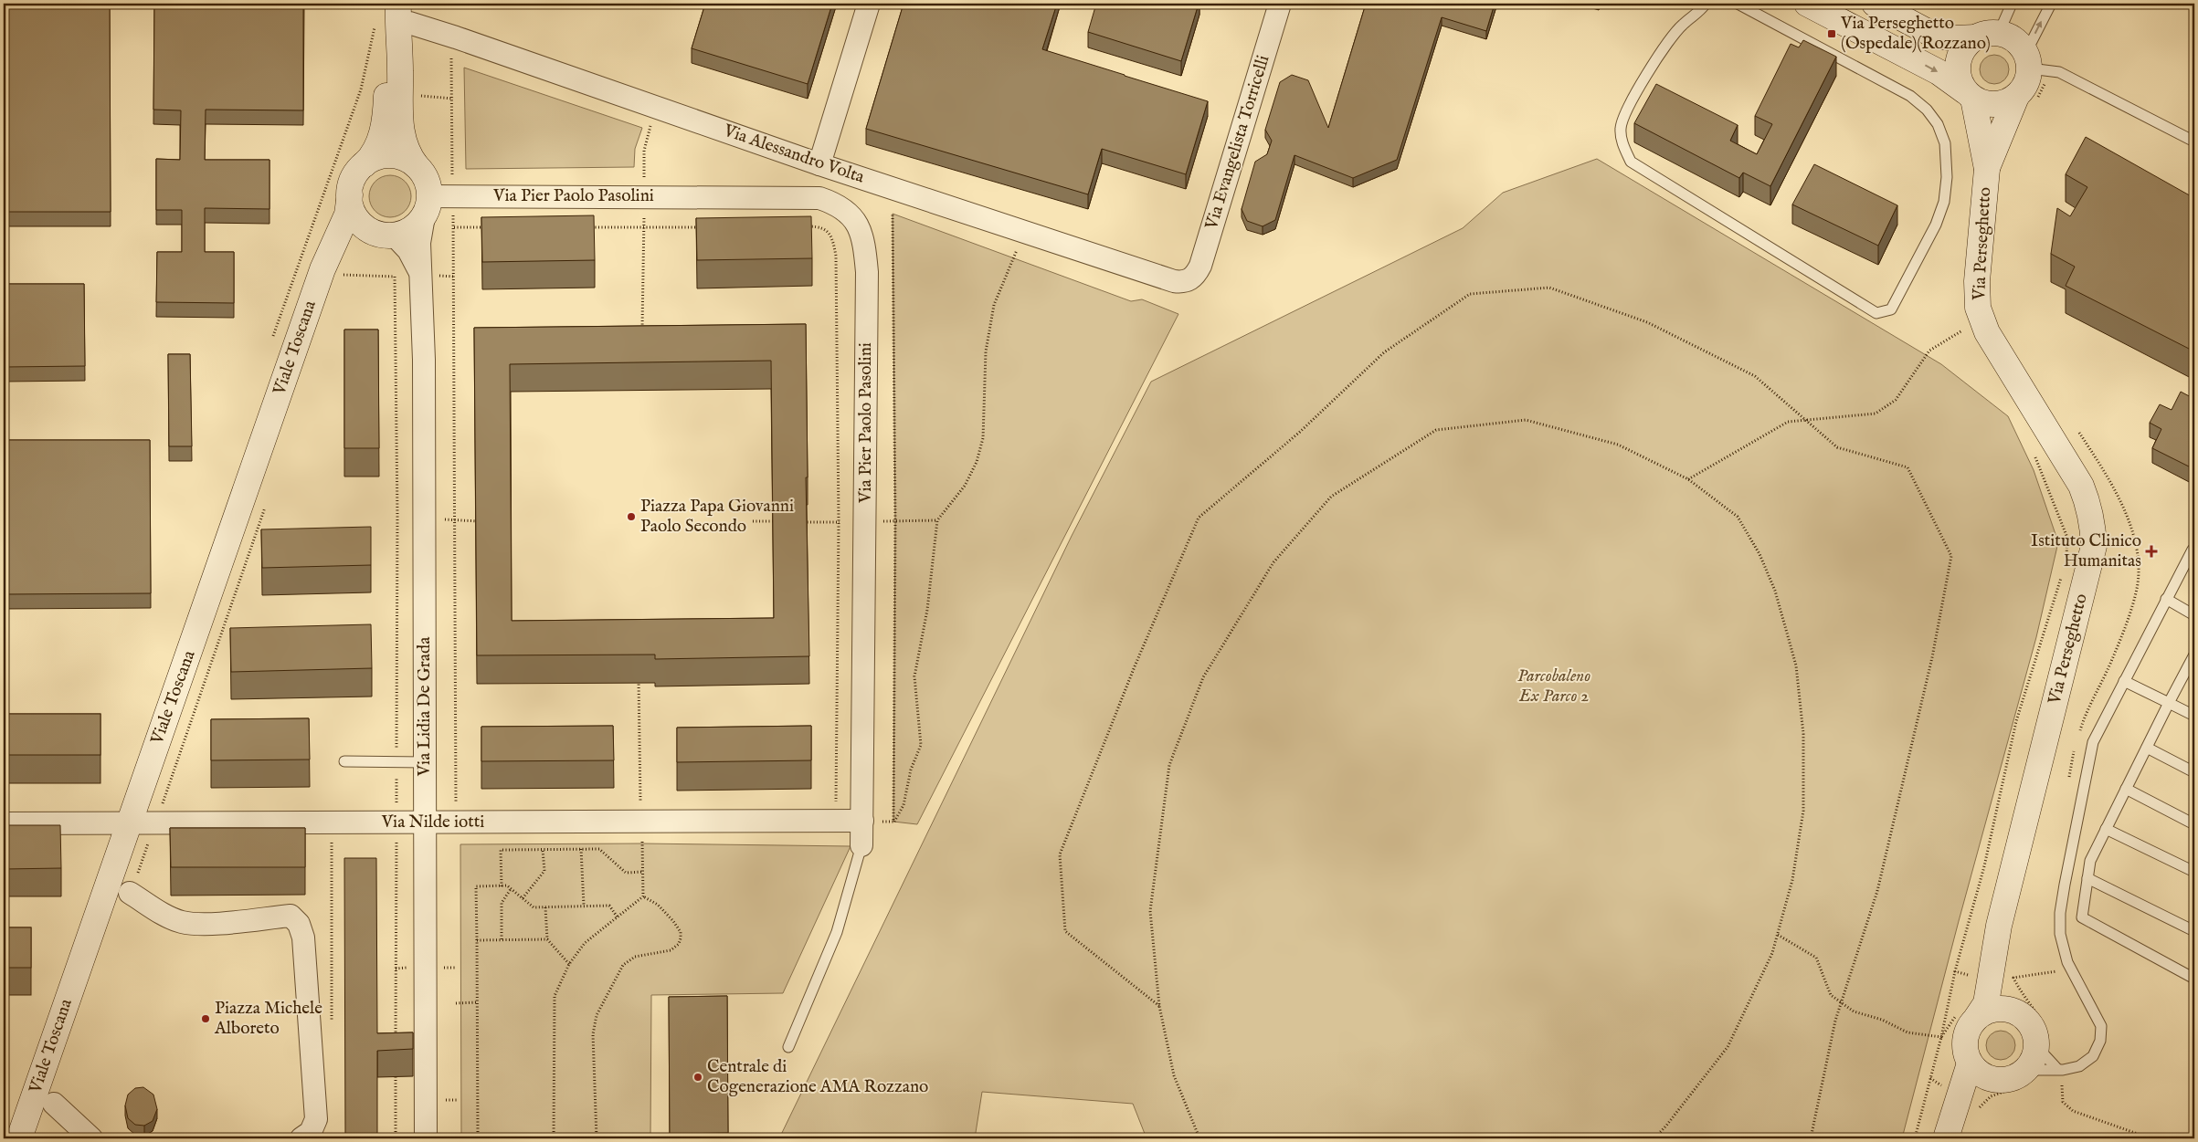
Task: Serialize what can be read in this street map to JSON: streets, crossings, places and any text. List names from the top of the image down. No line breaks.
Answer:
{"streets":{"street":["Via Evangelista Torricelli","Via Alessandro Volta","Via Pier Paolo Pasolini","Via Perseghetto","Viale Toscana","Via Lidia De Grada","Via Nilde iotti"]},"crossings":[["Via Evangelista Torricelli","Via Alessandro Volta"],["Via Pier Paolo Pasolini","Viale Toscana"],["Via Pier Paolo Pasolini","Via Lidia De Grada"],["Via Pier Paolo Pasolini","Via Nilde iotti"],["Viale Toscana","Via Lidia De Grada"],["Viale Toscana","Via Nilde iotti"],["Via Lidia De Grada","Via Nilde iotti"]],"parks":["Parcobaleno Ex Parco 2"],"places":{"transit":["Via Perseghetto (Ospedale)(Rozzano)"],"other":["Piazza Papa Giovanni Paolo Secondo","Piazza Michele Alboreto","Centrale di Cogenerazione AMA Rozzano"],"health":["Istituto Clinico Humanitas"]}}
